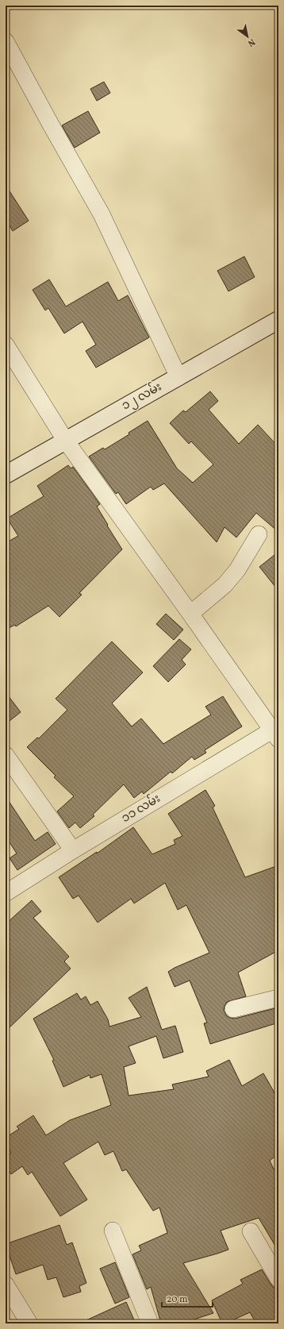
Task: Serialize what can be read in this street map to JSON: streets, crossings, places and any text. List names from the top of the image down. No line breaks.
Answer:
{"streets":{"main road":["၁၂ လမ်း"],"street":["၁၁ လမ်း"]},"scale_bar":"20 m","north":"bottom right"}
